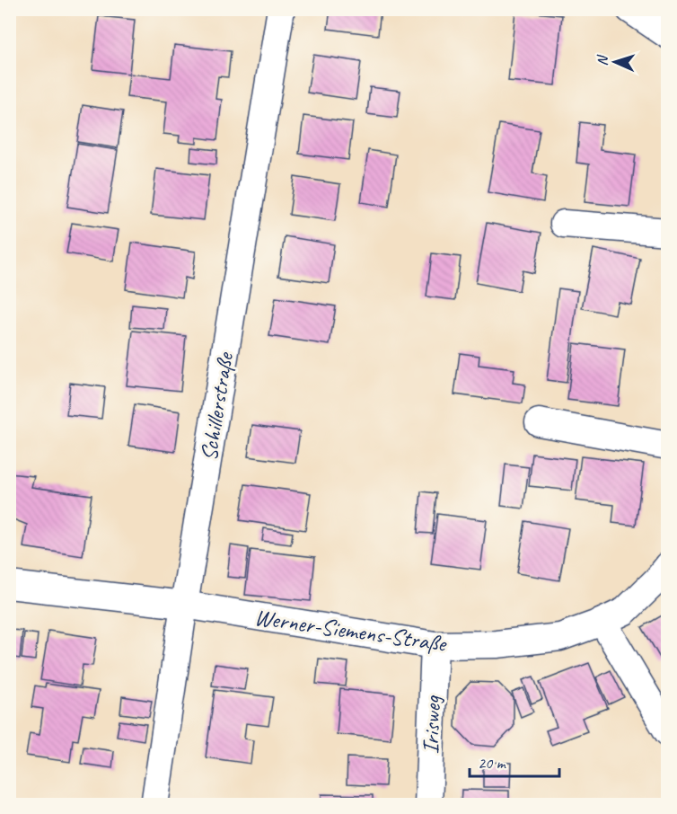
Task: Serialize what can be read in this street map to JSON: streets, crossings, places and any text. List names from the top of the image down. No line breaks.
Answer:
{"streets":{"street":["Schillerstraße","Werner-Siemens-Straße","Irisweg"]},"crossings":[["Schillerstraße","Werner-Siemens-Straße"],["Werner-Siemens-Straße","Irisweg"]],"scale_bar":"20 m","north":"left"}
